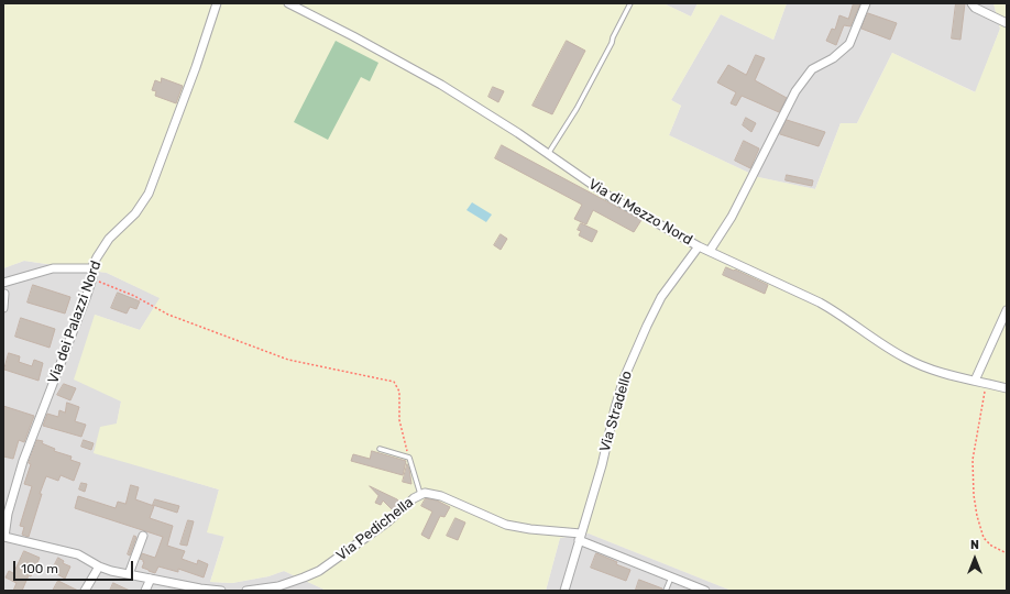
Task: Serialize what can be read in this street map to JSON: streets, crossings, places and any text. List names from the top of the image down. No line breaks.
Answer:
{"streets":{"street":["Via di Mezzo Nord","Via dei Palazzi Nord","Via Stradello","Via Pedichella"]},"crossings":[["Via di Mezzo Nord","Via Stradello"],["Via Stradello","Via Pedichella"]],"scale_bar":"100 m","north":"top"}
